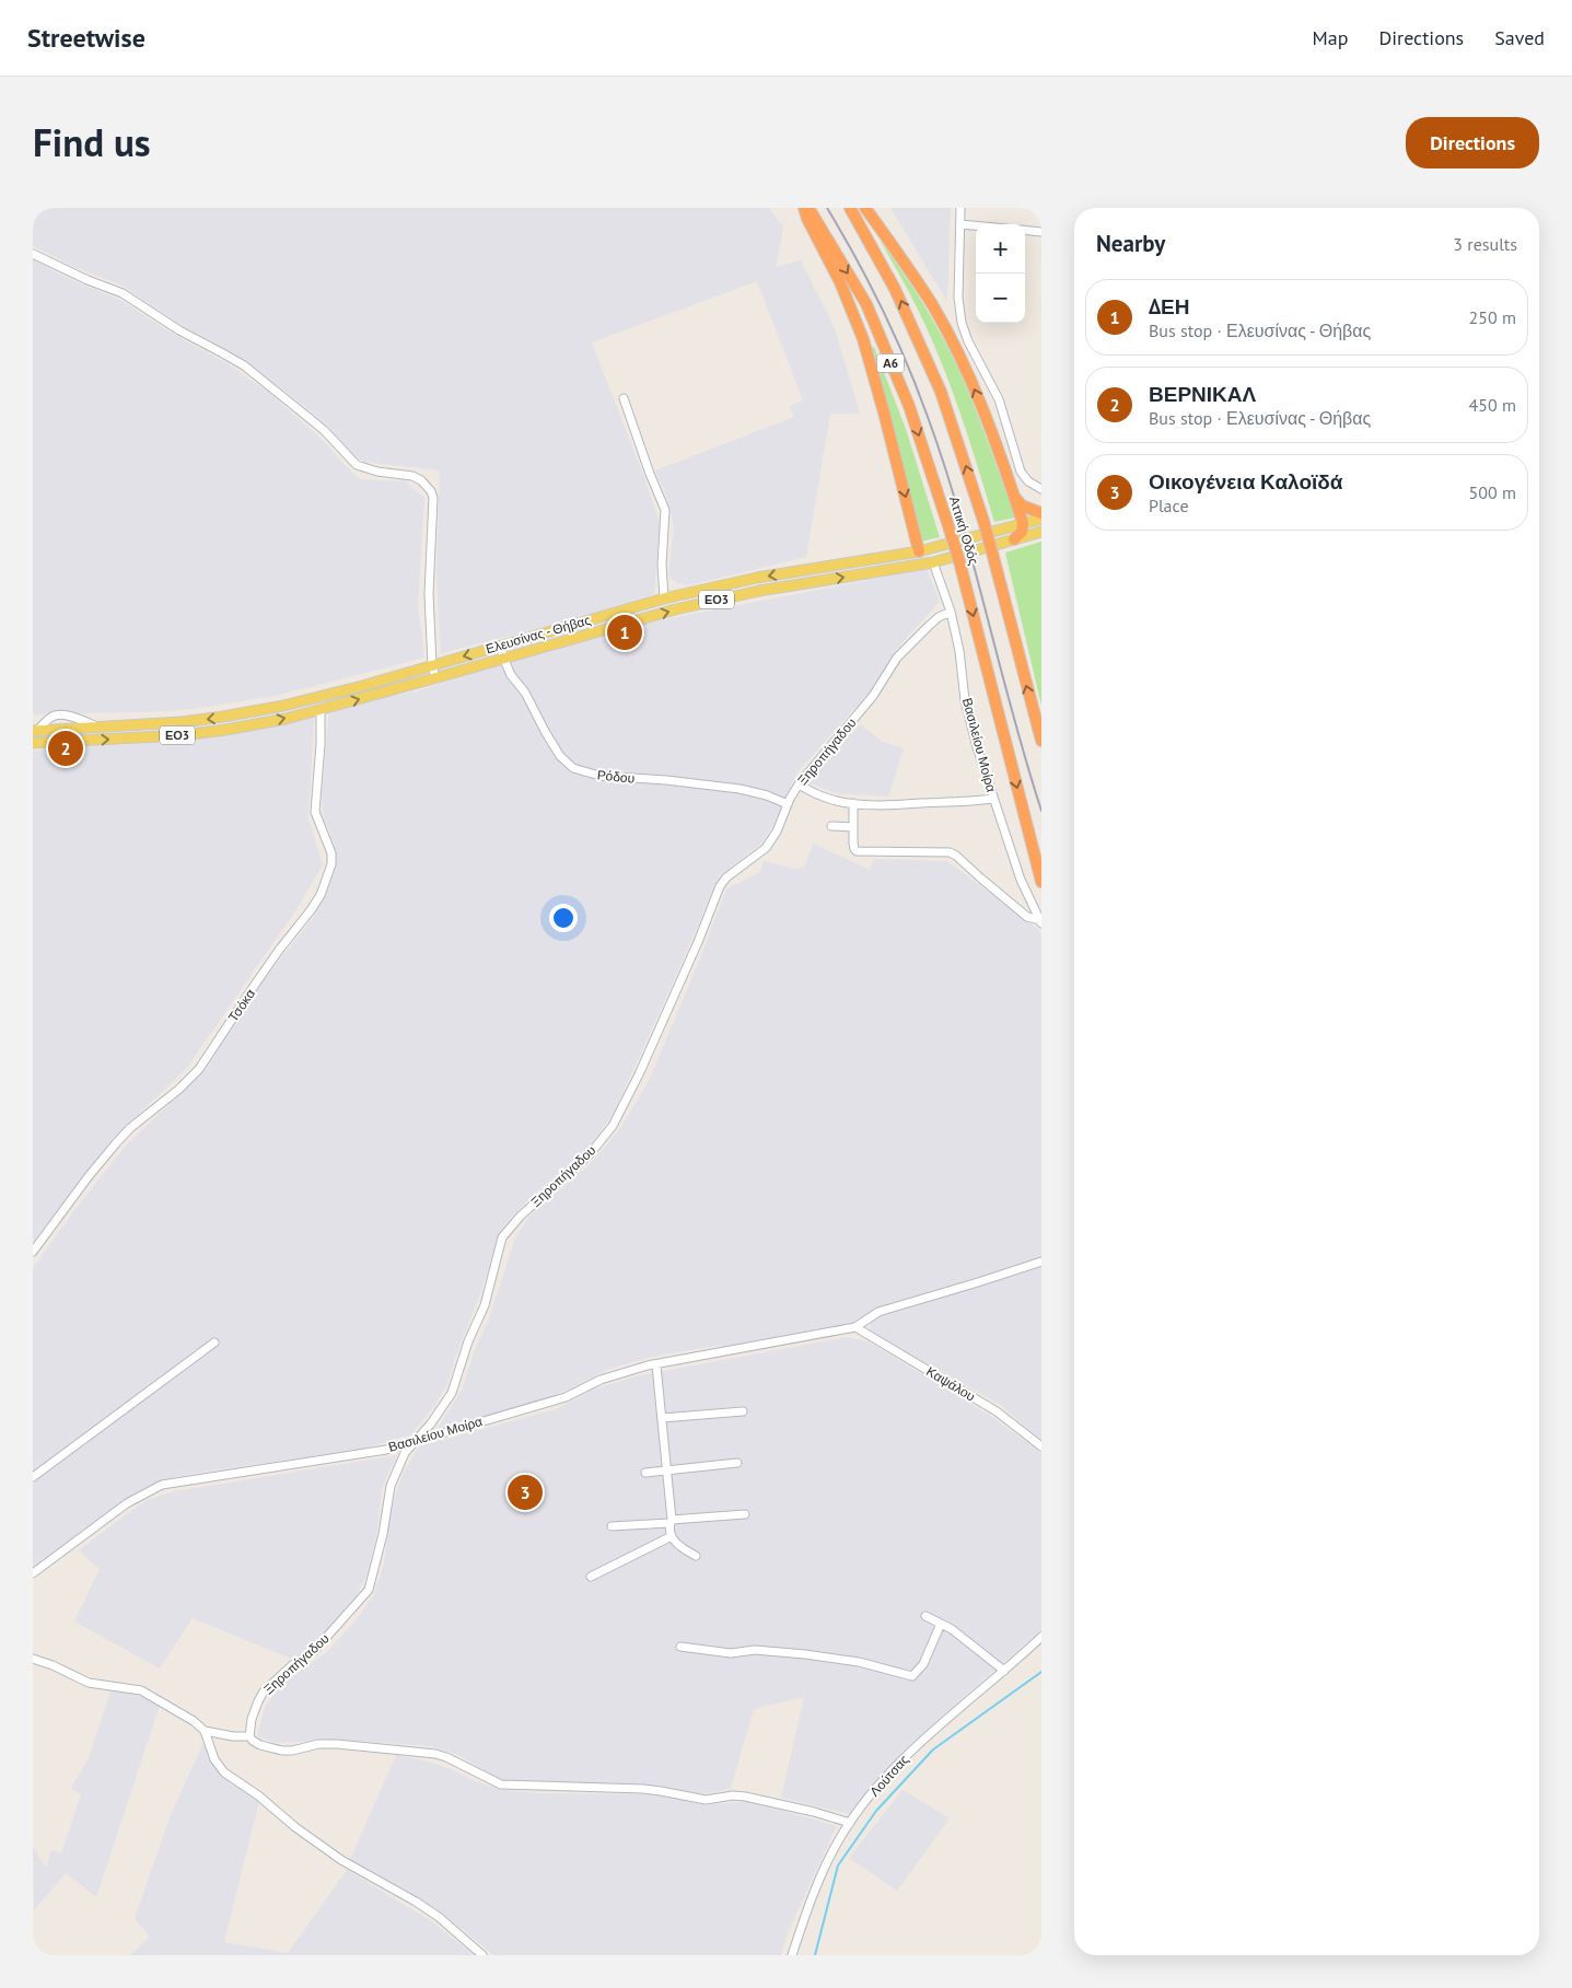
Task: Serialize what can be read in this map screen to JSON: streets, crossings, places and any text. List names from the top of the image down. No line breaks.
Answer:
{"streets":{"highway":["Α6","Αττική Οδός"],"main road":["ΕΟ3","Ελευσίνας - Θήβας"],"street":["Βασιλείου Μοίρα","Ξηροπήγαδου","Ρόδου","Τσόκα","Καψάλου","Λούτσας"]},"crossings":[["Ελευσίνας - Θήβας","Βασιλείου Μοίρα"],["Ελευσίνας - Θήβας","Ρόδου"],["Ελευσίνας - Θήβας","Τσόκα"],["Βασιλείου Μοίρα","Ξηροπήγαδου"],["Βασιλείου Μοίρα","Καψάλου"],["Ξηροπήγαδου","Ρόδου"]],"page":{"header":"Streetwise","nav":["Map","Directions","Saved"],"title":"Find us","buttons":"Directions","heading":["Nearby","3 results"],"map_buttons":["+","−"],"list":[{"mark":"1","name":"ΔΕΗ","note":"Bus stop · Ελευσίνας - Θήβας","value":"250 m"},{"mark":"2","name":"ΒΕΡΝΙΚΑΛ","note":"Bus stop · Ελευσίνας - Θήβας","value":"450 m"},{"mark":"3","name":"Οικογένεια Καλοϊδά","note":"Place","value":"500 m"}],"pins":["1","2","3"]}}
